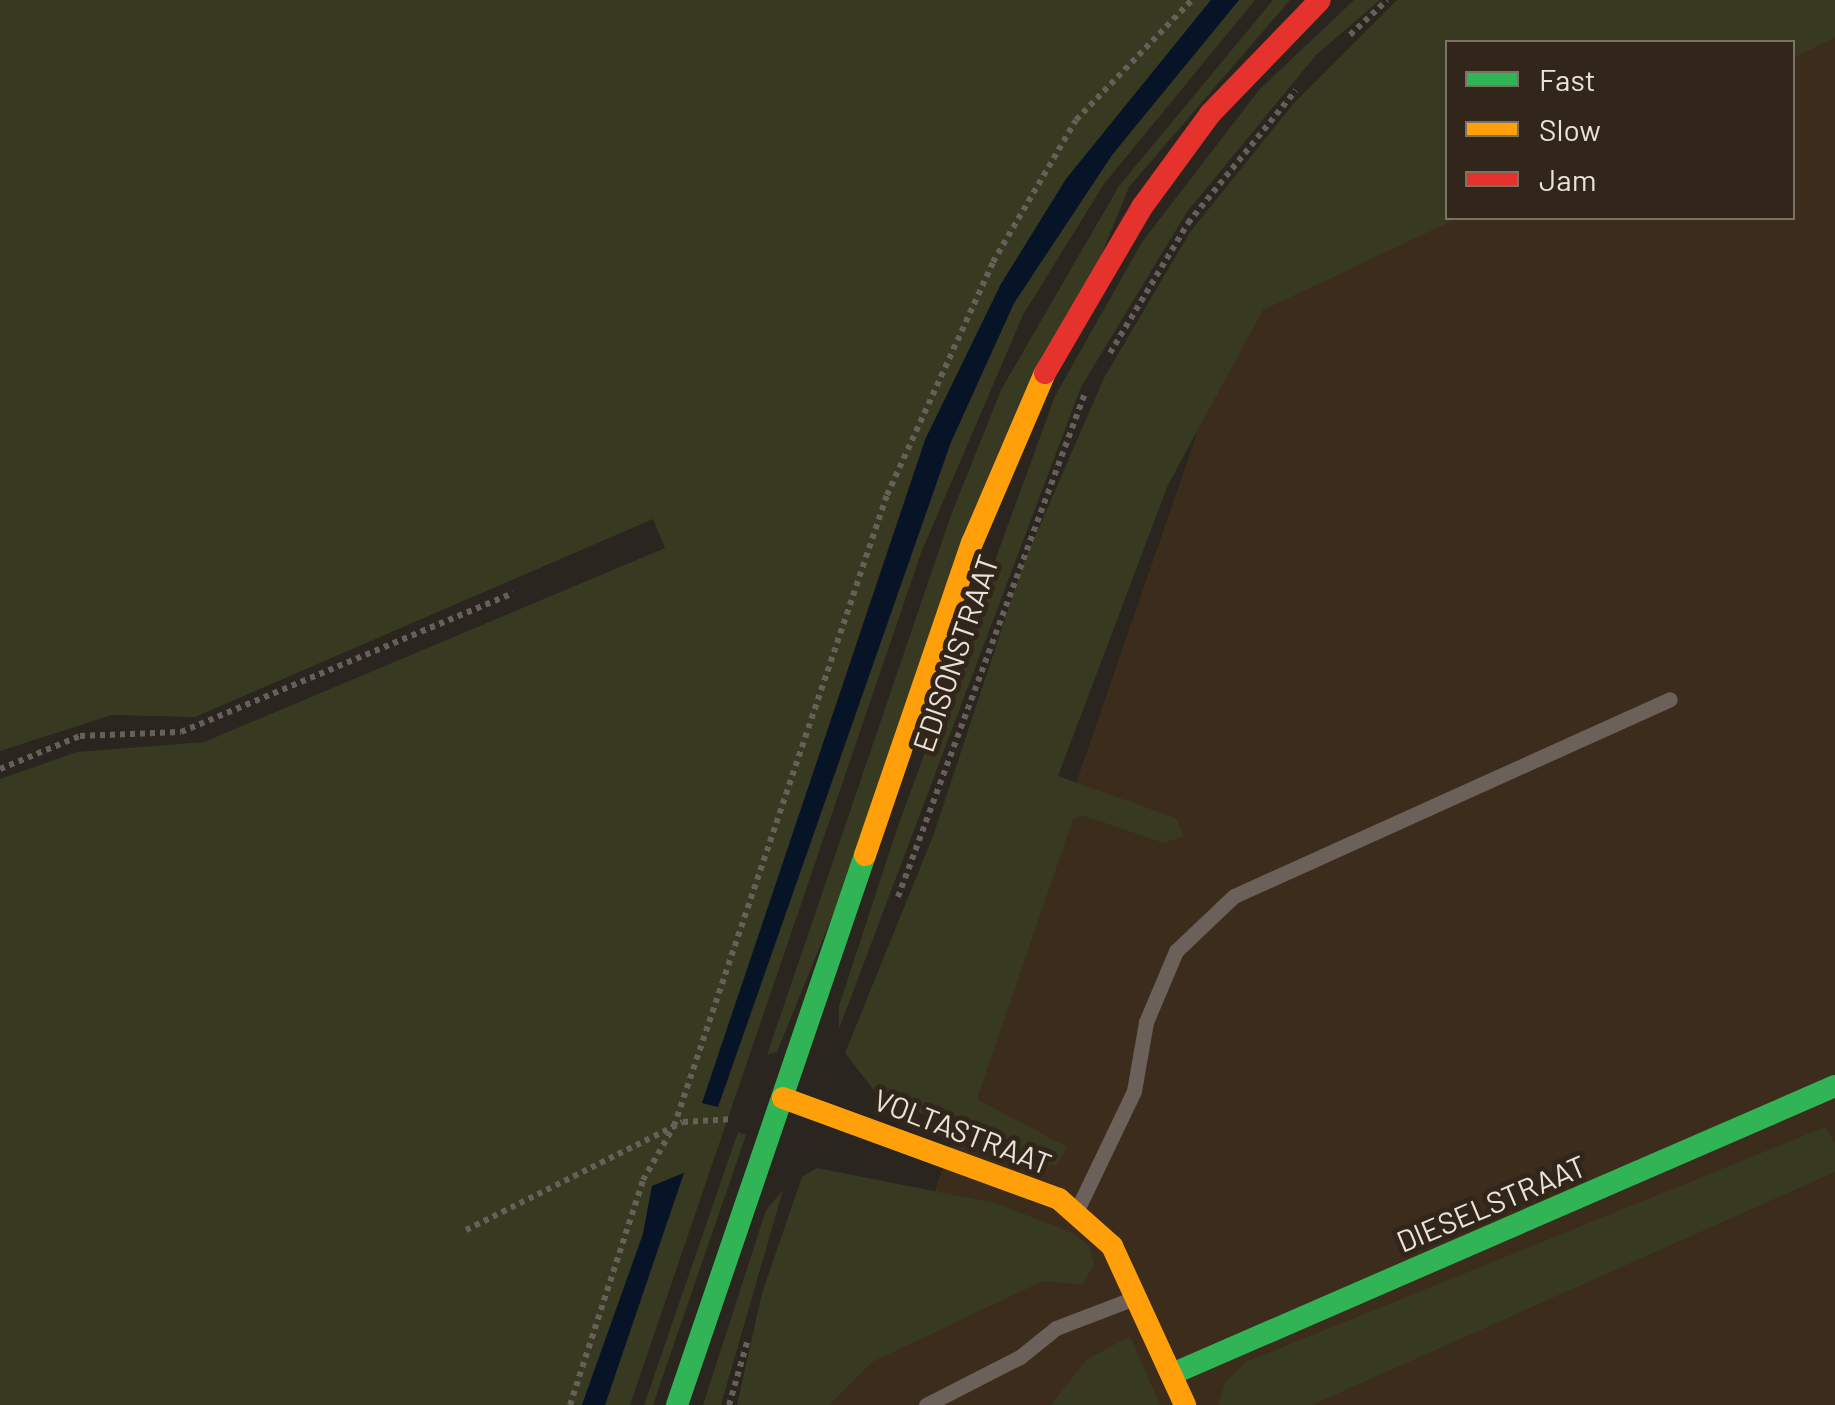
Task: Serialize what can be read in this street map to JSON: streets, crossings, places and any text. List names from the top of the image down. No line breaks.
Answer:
{"streets":{"main road":["EDISONSTRAAT","VOLTASTRAAT","DIESELSTRAAT"]},"crossings":[["EDISONSTRAAT","VOLTASTRAAT"],["VOLTASTRAAT","DIESELSTRAAT"]],"legend":["Fast","Slow","Jam"]}
